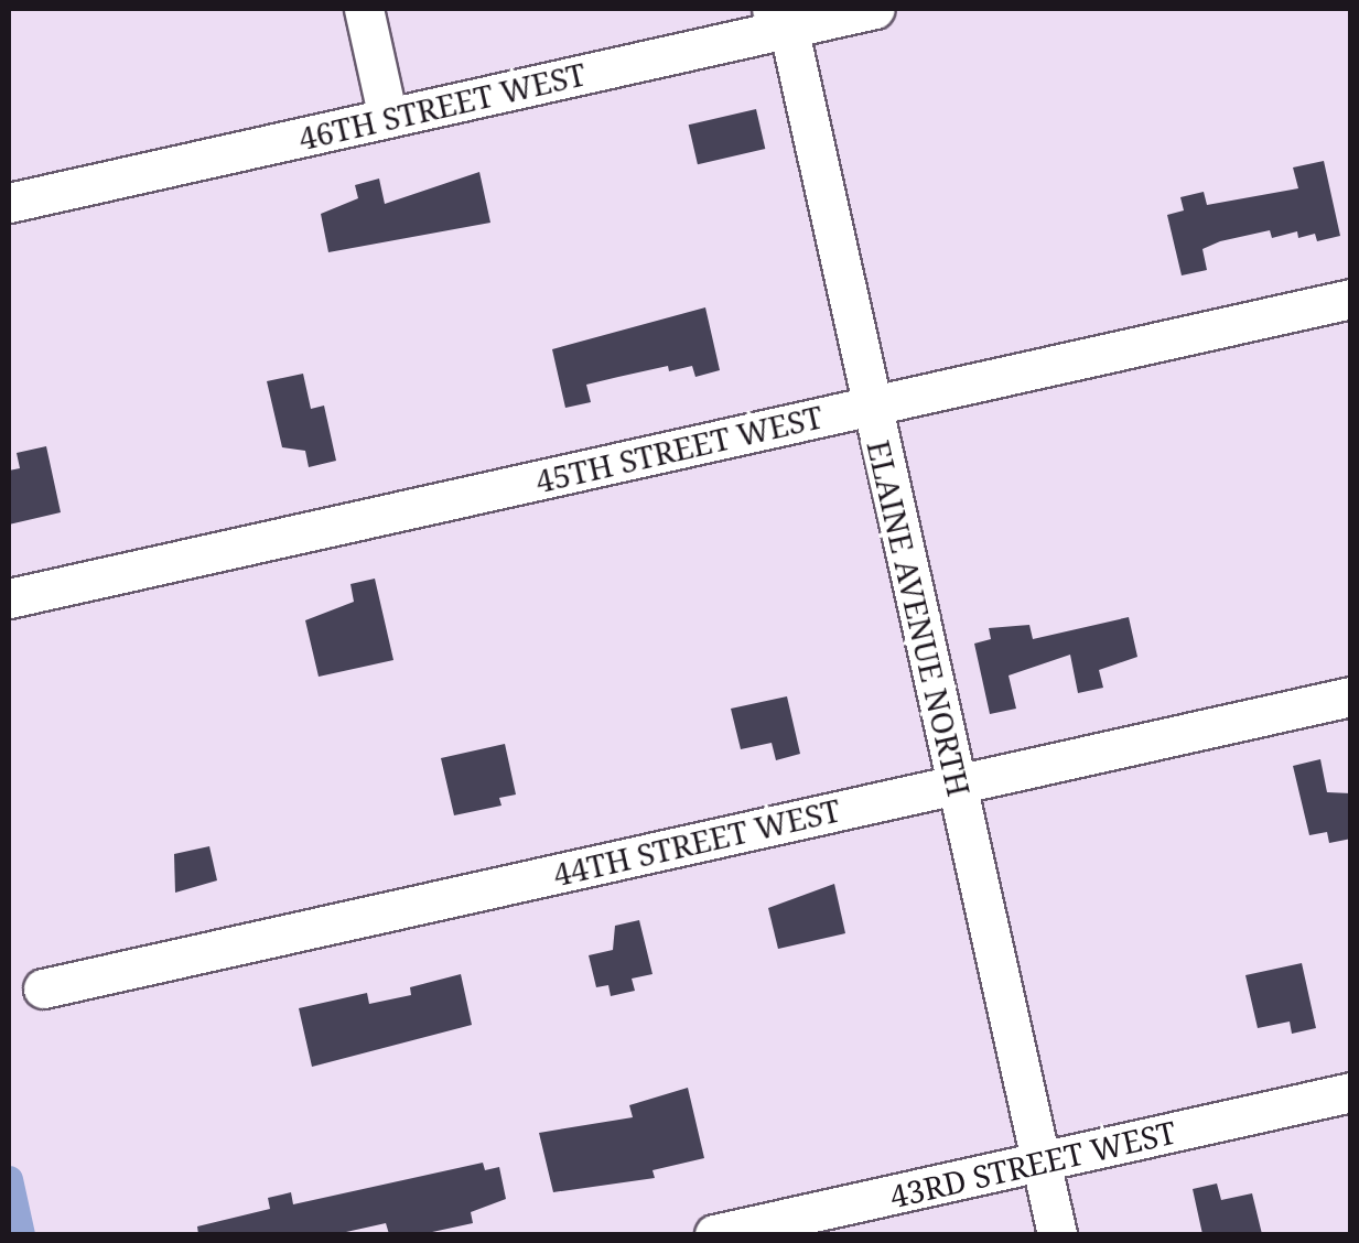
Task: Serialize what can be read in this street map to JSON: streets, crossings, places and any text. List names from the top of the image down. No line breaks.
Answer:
{"streets":{"street":["46TH STREET WEST","45TH STREET WEST","ELAINE AVENUE NORTH","44TH STREET WEST","43RD STREET WEST"]},"crossings":[["46TH STREET WEST","ELAINE AVENUE NORTH"],["45TH STREET WEST","ELAINE AVENUE NORTH"],["ELAINE AVENUE NORTH","44TH STREET WEST"],["ELAINE AVENUE NORTH","43RD STREET WEST"]]}
